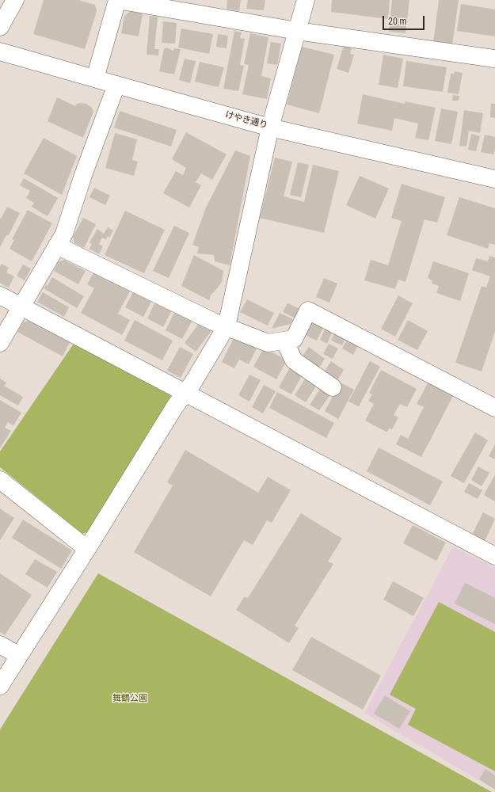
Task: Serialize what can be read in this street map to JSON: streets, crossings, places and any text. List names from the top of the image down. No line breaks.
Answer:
{"streets":{"main road":["けやき通り"]},"parks":["舞鶴公園"],"scale_bar":"20 m"}
